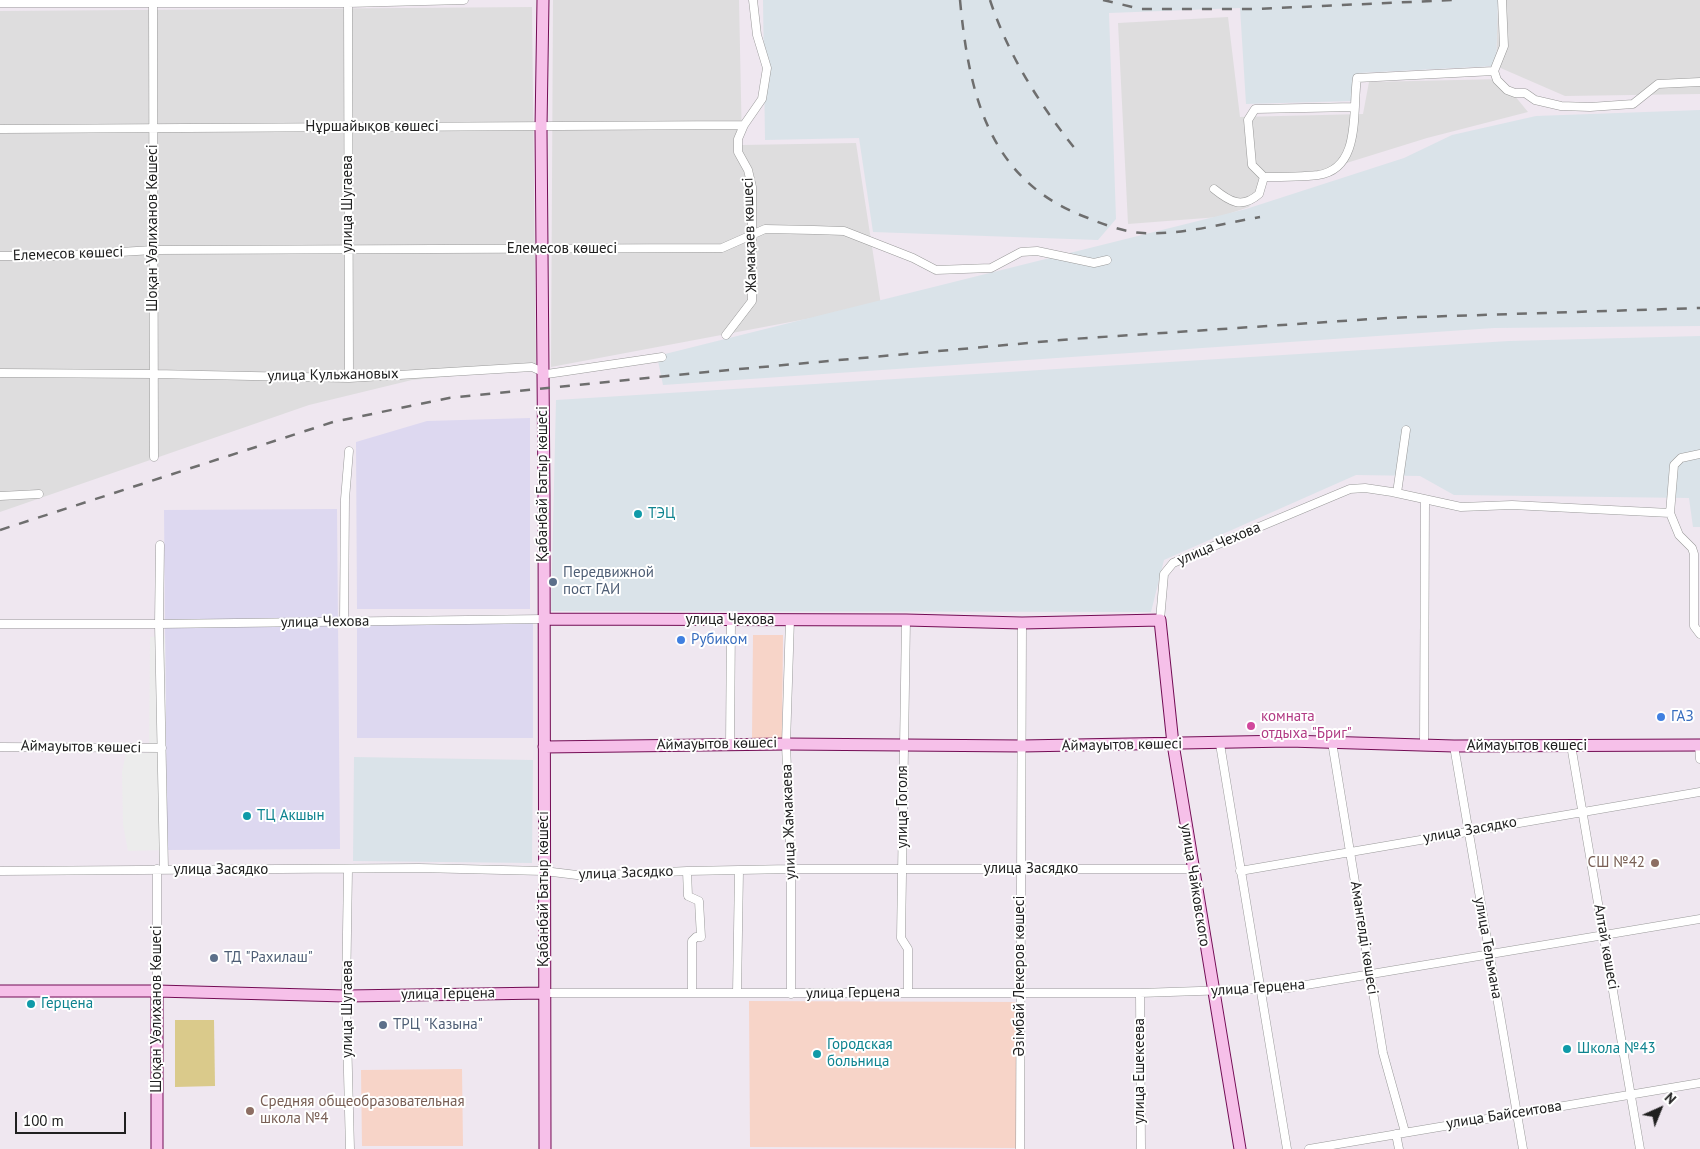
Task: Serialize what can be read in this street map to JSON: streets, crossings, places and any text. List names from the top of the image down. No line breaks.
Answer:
{"streets":{"street":["Нұршайықов көшесі","улица Шугаева","Шоқан Уәлиханов Көшесі","Жамақаев көшесі","Елемесов көшесі","улица Кульжановых","Қабанбай Батыр көшесі","улица Чехова","Аймауытов көшесі","улица Гоголя","улица Жамакаева","улица Засядко","улица Чайковского","Амангелді көшесі","Алтай көшесі","улица Тельмана","Әзімбай Лекеров көшесі","улица Герцена","улица Ешекеева","улица Байсеитова"]},"crossings":[["Нұршайықов көшесі","улица Шугаева"],["Нұршайықов көшесі","Шоқан Уәлиханов Көшесі"],["Нұршайықов көшесі","Жамақаев көшесі"],["Нұршайықов көшесі","Қабанбай Батыр көшесі"],["улица Шугаева","Елемесов көшесі"],["улица Шугаева","улица Кульжановых"],["улица Шугаева","улица Засядко"],["улица Шугаева","улица Герцена"],["Шоқан Уәлиханов Көшесі","Елемесов көшесі"],["Шоқан Уәлиханов Көшесі","улица Кульжановых"],["Шоқан Уәлиханов Көшесі","Аймауытов көшесі"],["Шоқан Уәлиханов Көшесі","улица Засядко"],["Шоқан Уәлиханов Көшесі","улица Герцена"],["Жамақаев көшесі","Елемесов көшесі"],["Елемесов көшесі","Қабанбай Батыр көшесі"],["улица Кульжановых","Қабанбай Батыр көшесі"],["Қабанбай Батыр көшесі","улица Чехова"],["Қабанбай Батыр көшесі","Аймауытов көшесі"],["Қабанбай Батыр көшесі","улица Засядко"],["Қабанбай Батыр көшесі","улица Герцена"],["улица Чехова","улица Гоголя"],["улица Чехова","улица Жамакаева"],["улица Чехова","улица Чайковского"],["улица Чехова","Әзімбай Лекеров көшесі"],["Аймауытов көшесі","улица Гоголя"],["Аймауытов көшесі","улица Жамакаева"],["Аймауытов көшесі","улица Чайковского"],["Аймауытов көшесі","Амангелді көшесі"],["Аймауытов көшесі","Алтай көшесі"],["Аймауытов көшесі","улица Тельмана"],["Аймауытов көшесі","Әзімбай Лекеров көшесі"],["улица Гоголя","улица Засядко"],["улица Гоголя","улица Герцена"],["улица Жамакаева","улица Засядко"],["улица Жамакаева","улица Герцена"],["улица Засядко","улица Чайковского"],["улица Засядко","Амангелді көшесі"],["улица Засядко","Алтай көшесі"],["улица Засядко","улица Тельмана"],["улица Засядко","Әзімбай Лекеров көшесі"],["улица Чайковского","улица Герцена"],["Амангелді көшесі","улица Герцена"],["Амангелді көшесі","улица Байсеитова"],["Алтай көшесі","улица Герцена"],["Алтай көшесі","улица Байсеитова"],["улица Тельмана","улица Герцена"],["улица Тельмана","улица Байсеитова"],["Әзімбай Лекеров көшесі","улица Герцена"],["улица Герцена","улица Ешекеева"]],"places":["ТЭЦ","Передвижной пост ГАИ","Рубиком","ГАЗ","комната отдыха \"Бриг\"","ТЦ Акшын","СШ №42","ТД \"Рахилаш\"","Герцена","ТРЦ \"Казына\"","Школа №43","Городская больница","Средняя общеобразовательная школа №4"],"scale_bar":"100 m","north":"top right"}
